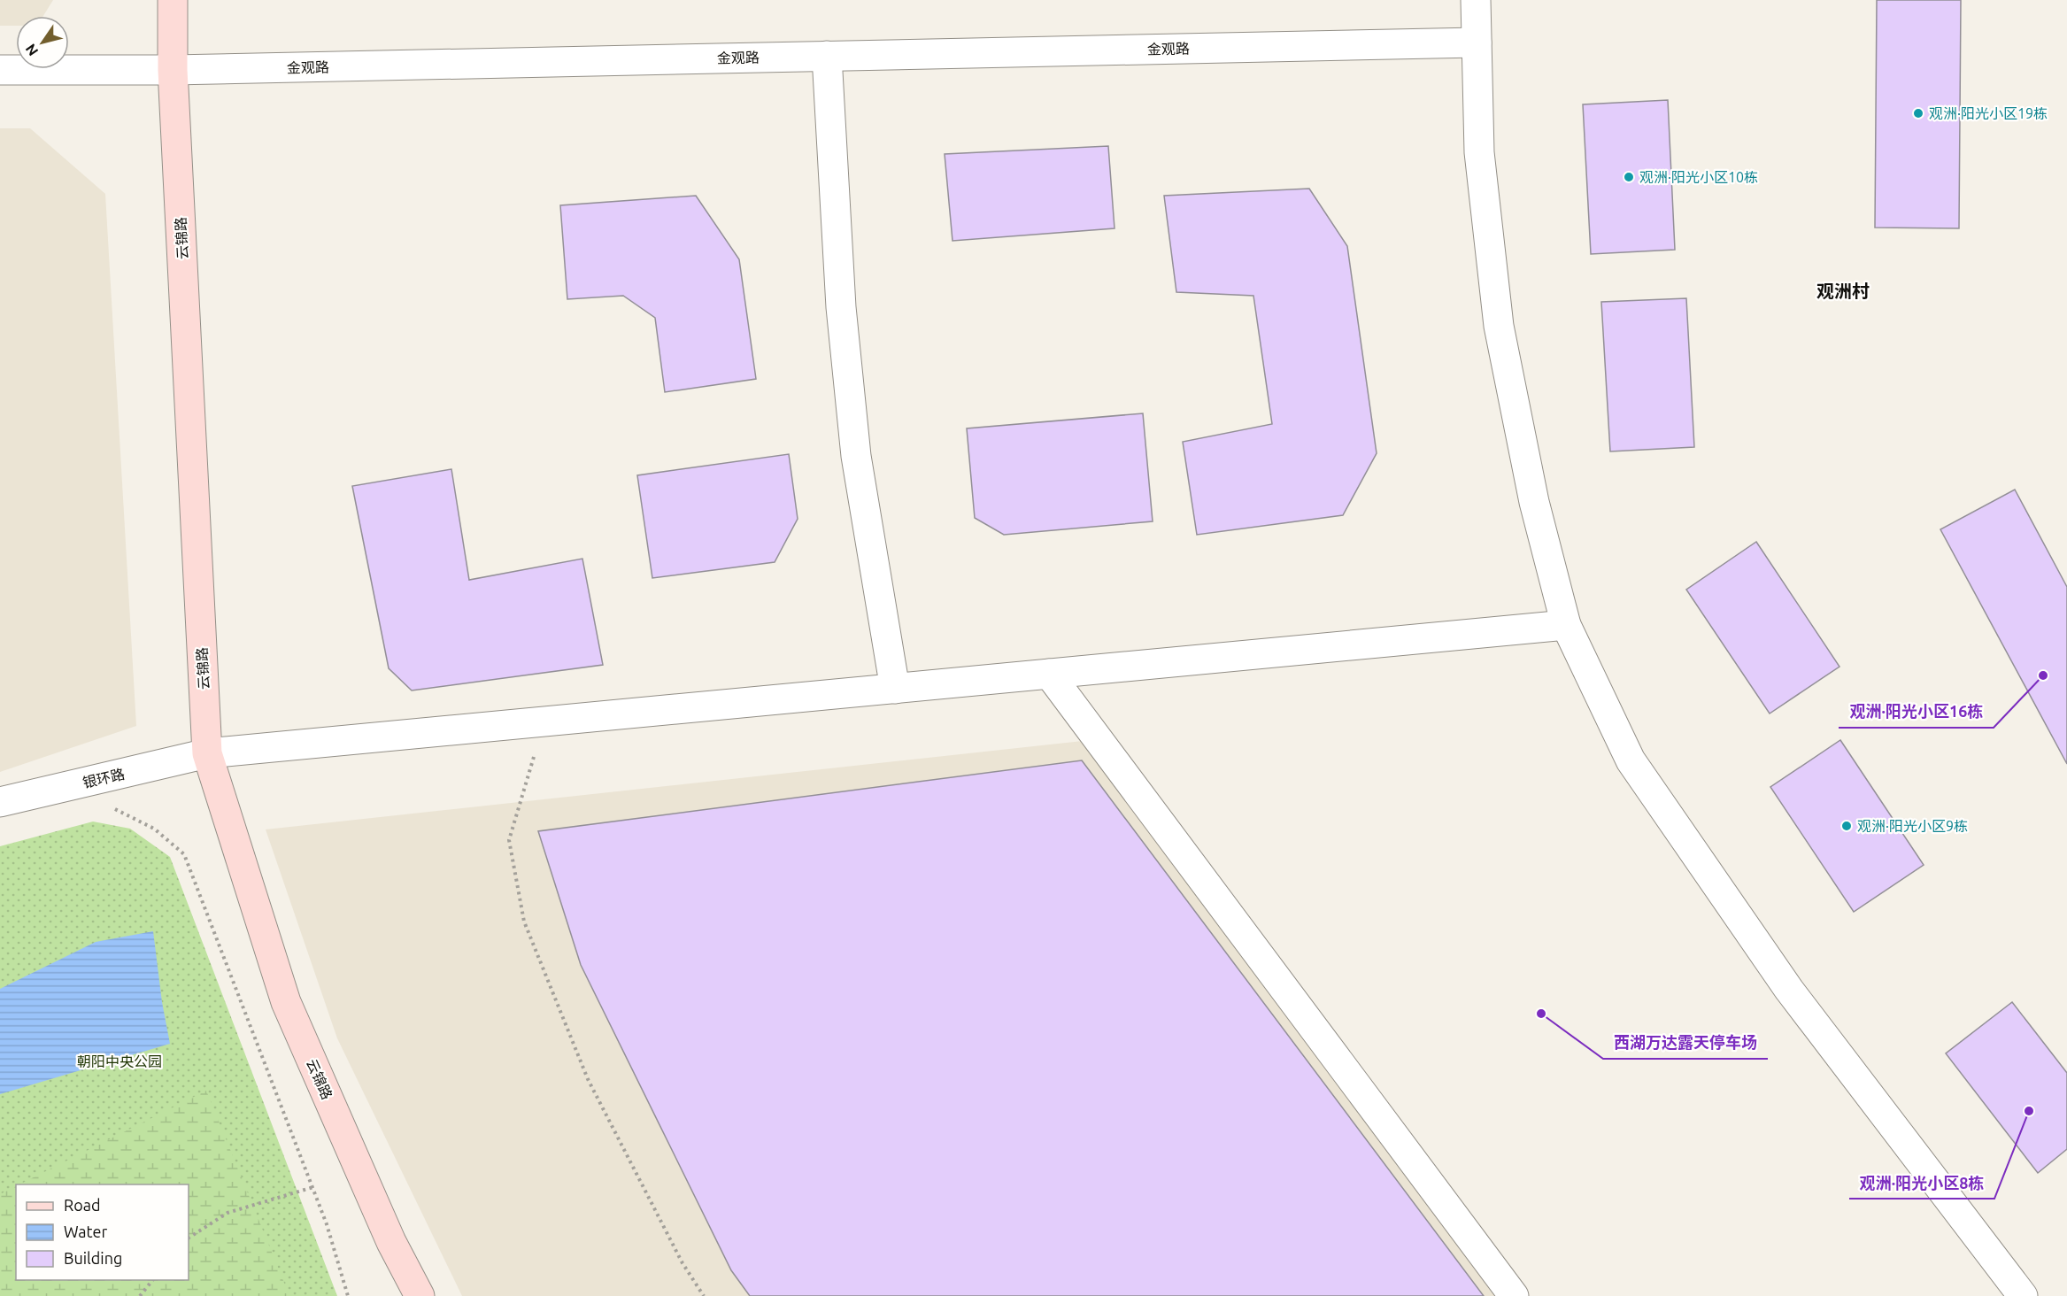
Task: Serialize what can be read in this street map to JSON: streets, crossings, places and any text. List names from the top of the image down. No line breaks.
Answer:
{"streets":{"street":["金观路","云锦路","银环路"]},"crossings":[["金观路","云锦路"],["云锦路","银环路"]],"districts":["观洲村"],"parks":["朝阳中央公园"],"places":["观洲·阳光小区19栋","观洲·阳光小区10栋","观洲·阳光小区16栋","观洲·阳光小区9栋","西湖万达露天停车场","观洲·阳光小区8栋"],"legend":["Road","Water","Building"],"north":"bottom left"}
